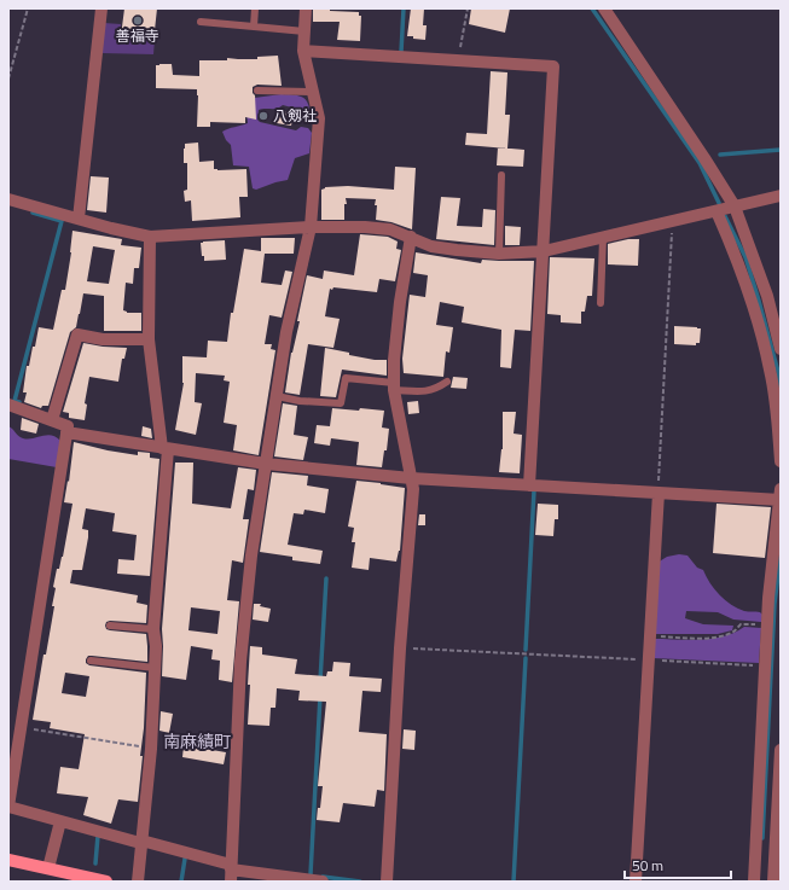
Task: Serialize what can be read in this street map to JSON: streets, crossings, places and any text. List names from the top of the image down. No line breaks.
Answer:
{"districts":["南麻績町"],"places":["善福寺","八剱社"],"scale_bar":"50 m"}
